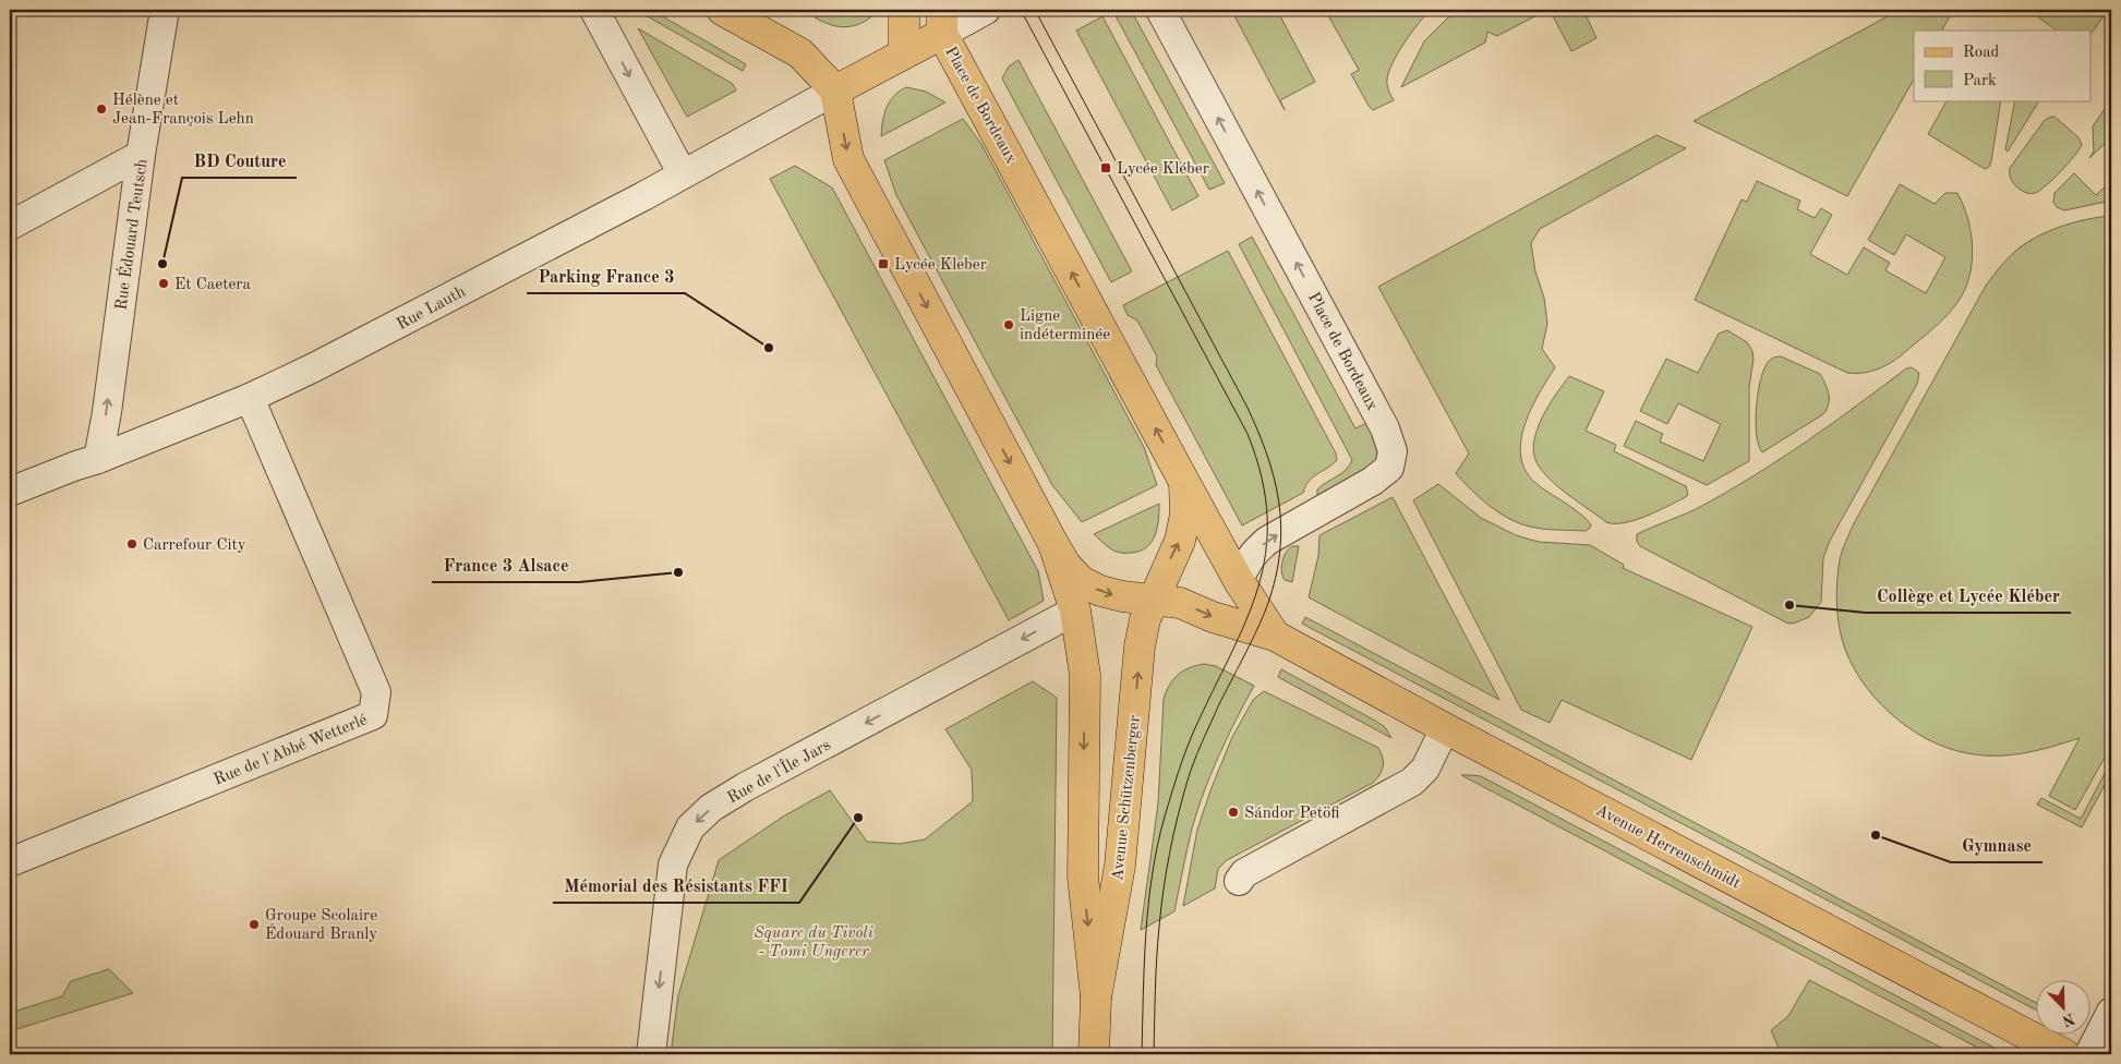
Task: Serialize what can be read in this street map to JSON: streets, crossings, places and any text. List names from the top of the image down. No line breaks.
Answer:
{"streets":{"main road":["Place de Bordeaux","Avenue Schützenberger","Avenue Herrenschmidt"],"street":["Rue Édouard Teutsch","Rue Lauth","Rue de l'Abbé Wetterlé","Rue de l'Île Jars"]},"crossings":[["Place de Bordeaux","Rue Lauth"],["Place de Bordeaux","Avenue Schützenberger"],["Place de Bordeaux","Avenue Herrenschmidt"],["Rue Édouard Teutsch","Rue Lauth"],["Rue Lauth","Rue de l'Abbé Wetterlé"],["Rue de l'Île Jars","Avenue Schützenberger"],["Avenue Schützenberger","Avenue Herrenschmidt"]],"one_way":["Rue Édouard Teutsch","Rue de l'Île Jars"],"parks":["Square du Tivoli - Tomi Ungerer"],"places":{"other":["Hélène et Jean-François Lehn","BD Couture","Et Caetera","Ligne indéterminée","Parking France 3","Carrefour City","France 3 Alsace","Collège et Lycée Kléber","Sándor Petöfi","Mémorial des Résistants FFI","Gymnase","Groupe Scolaire Édouard Branly"],"transit":["Lycée Kléber","Lycée Kleber"]},"legend":["Road","Park"],"north":"bottom right"}
